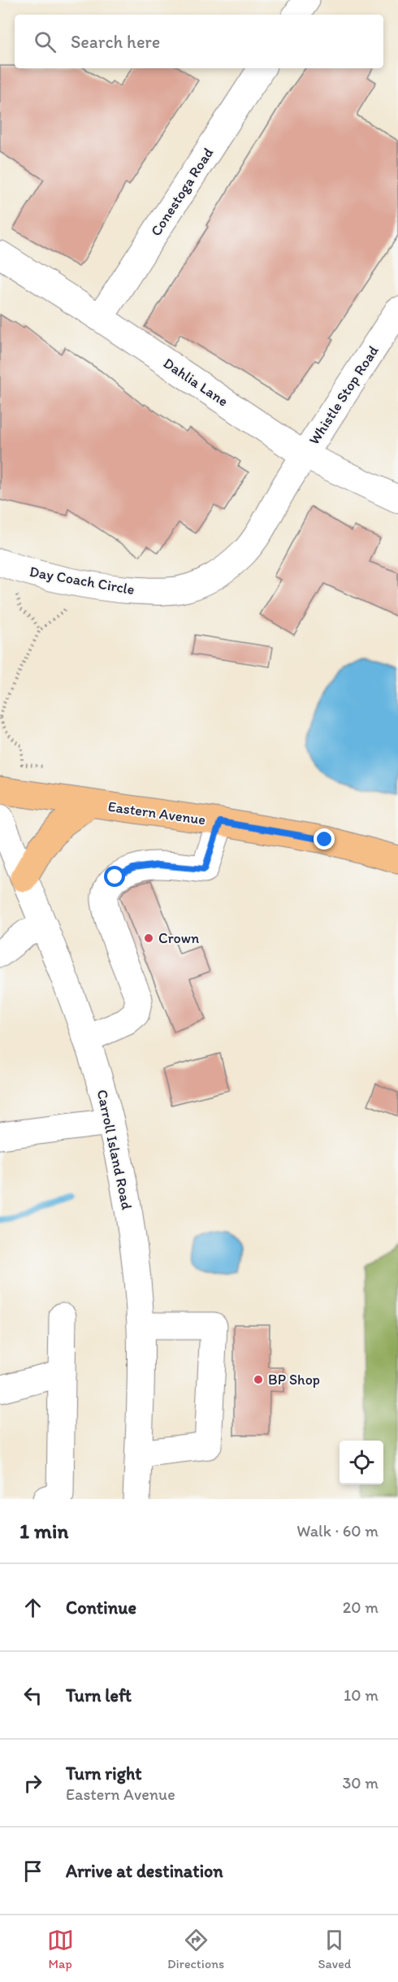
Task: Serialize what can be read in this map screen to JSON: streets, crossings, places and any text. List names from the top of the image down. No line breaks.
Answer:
{"streets":{"main road":["Eastern Avenue"],"street":["Conestoga Road","Dahlia Lane","Whistle Stop Road","Day Coach Circle","Carroll Island Road"]},"crossings":[["Conestoga Road","Dahlia Lane"],["Dahlia Lane","Whistle Stop Road"],["Dahlia Lane","Day Coach Circle"],["Whistle Stop Road","Day Coach Circle"]],"places":["Crown","BP Shop"],"page":{"search":"Search here","heading":["1 min","Walk · 60 m"],"list":[["Continue","20 m"],["Turn left","10 m"],["Turn right","Eastern Avenue","30 m"],"Arrive at destination"],"nav":["Map","Directions","Saved"]}}
